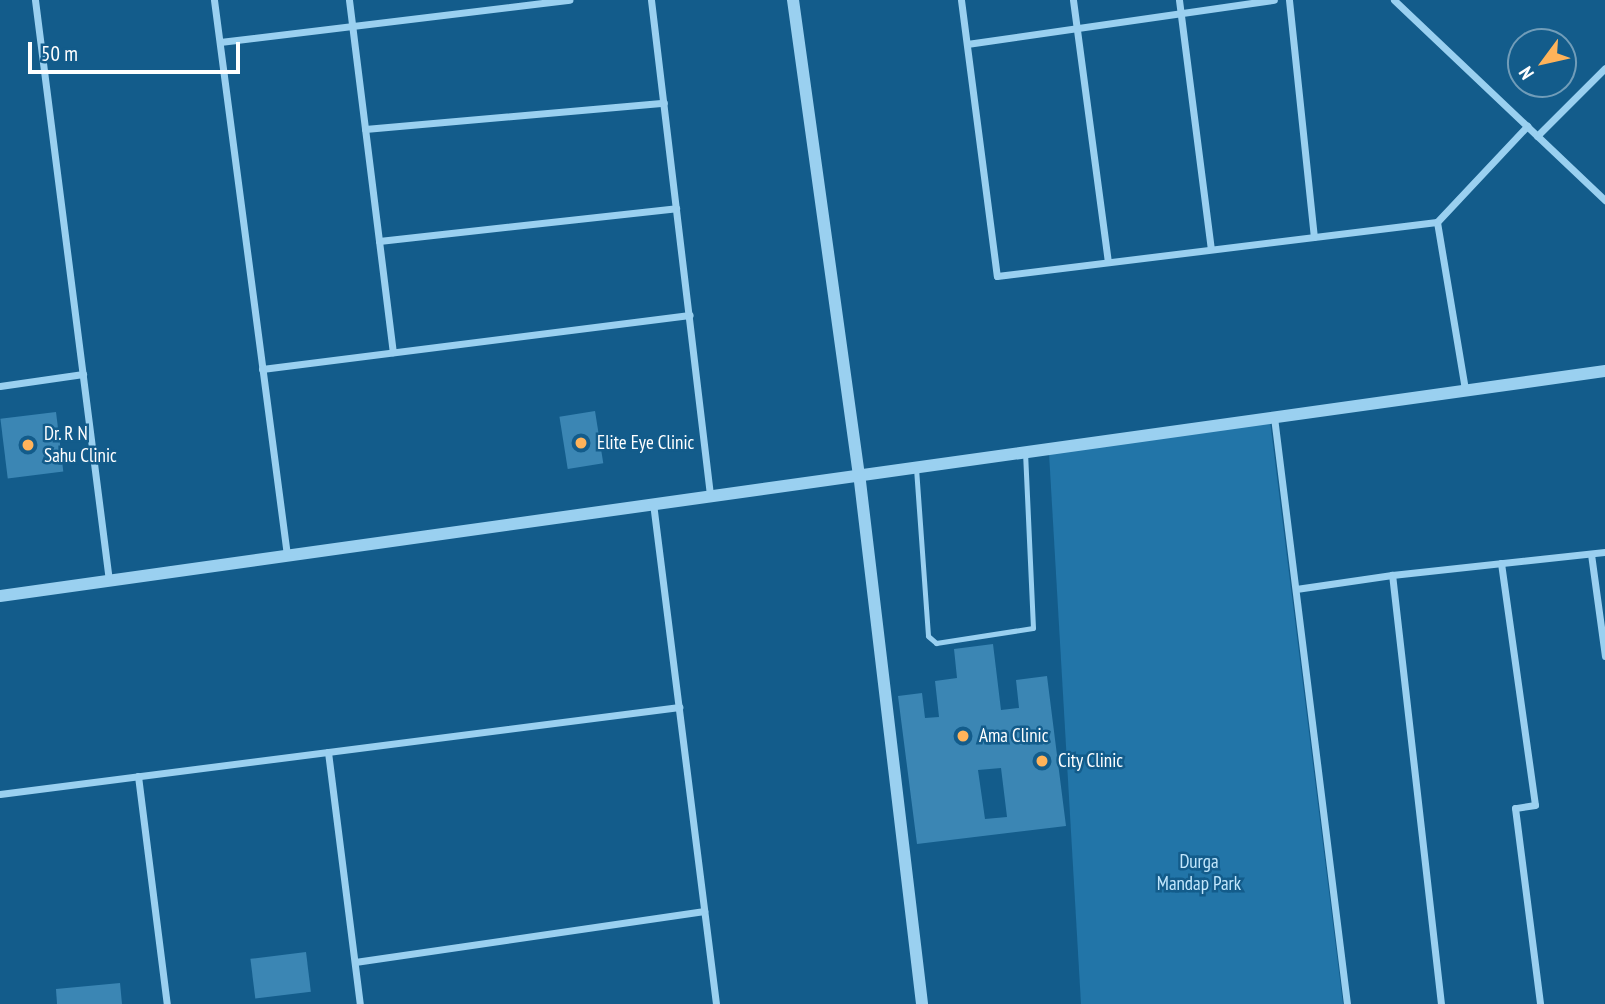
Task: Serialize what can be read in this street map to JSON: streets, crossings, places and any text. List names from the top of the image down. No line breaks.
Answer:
{"parks":["Durga Mandap Park"],"places":["Elite Eye Clinic","Dr. R N Sahu Clinic","Ama Clinic","City Clinic"],"scale_bar":"50 m","north":"bottom left"}
